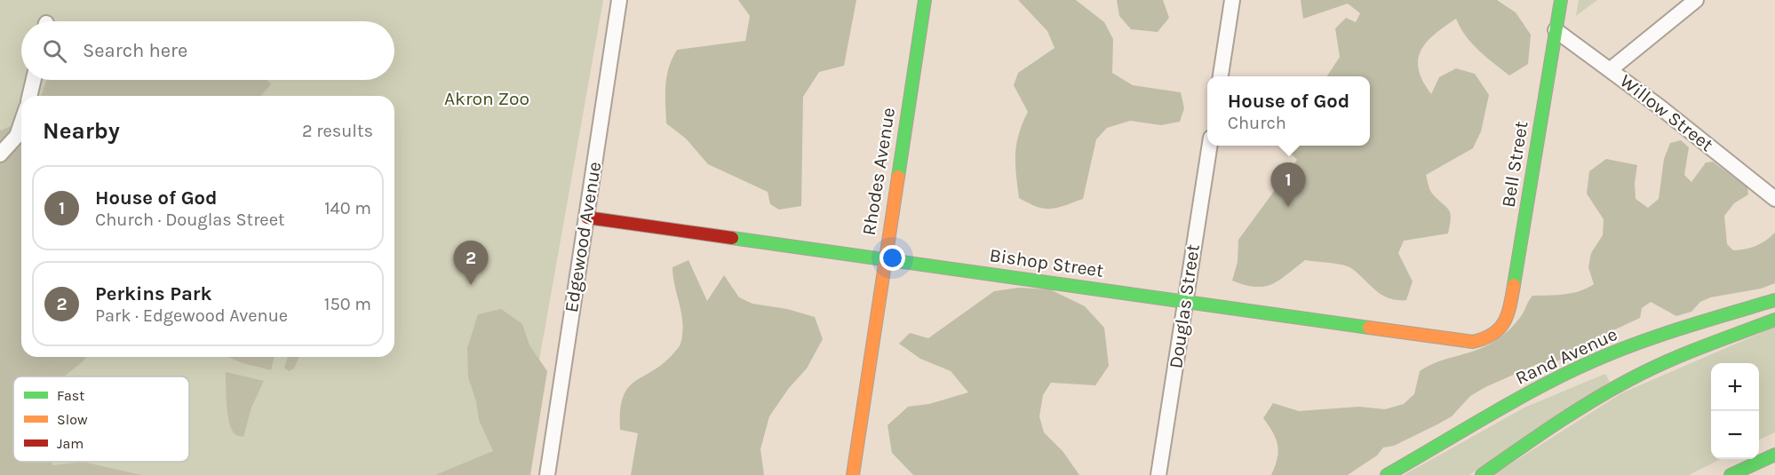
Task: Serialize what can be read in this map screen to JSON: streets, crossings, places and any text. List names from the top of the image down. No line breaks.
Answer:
{"streets":{"main road":["Bell Street","Rhodes Avenue","Bishop Street","Rand Avenue"],"street":["Willow Street","Edgewood Avenue","Douglas Street"]},"crossings":[["Willow Street","Bell Street"],["Bell Street","Bishop Street"],["Rhodes Avenue","Bishop Street"],["Edgewood Avenue","Bishop Street"],["Bishop Street","Douglas Street"]],"parks":["Akron Zoo"],"legend":["Fast","Slow","Jam"],"page":{"search":"Search here","popup":["House of God","Church"],"heading":["Nearby","2 results"],"pins":["1","2"],"list":[{"mark":"1","name":"House of God","note":"Church · Douglas Street","value":"140 m"},{"mark":"2","name":"Perkins Park","note":"Park · Edgewood Avenue","value":"150 m"}],"map_buttons":["+","−"]}}
